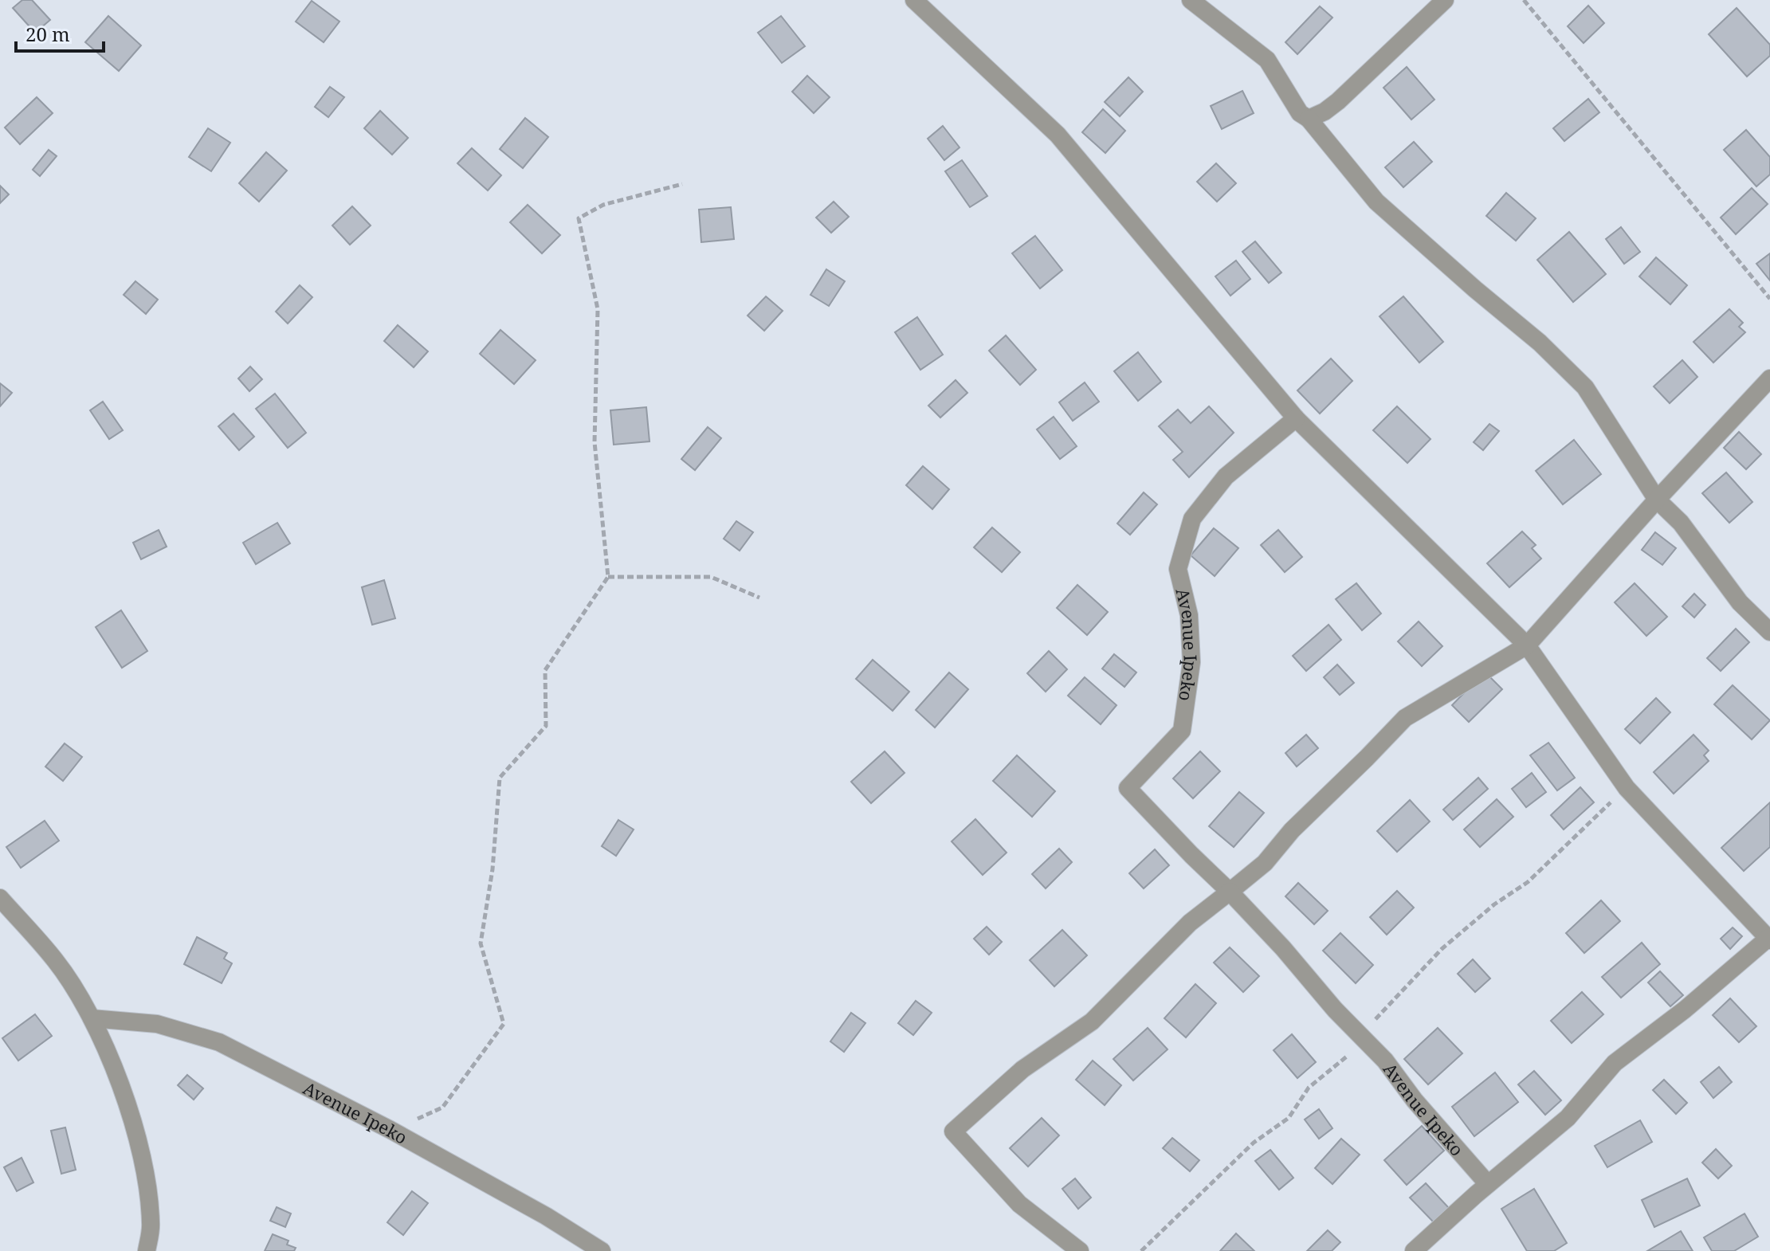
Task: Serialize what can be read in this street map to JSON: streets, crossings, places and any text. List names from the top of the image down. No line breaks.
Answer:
{"streets":{"street":["Avenue Ipeko"]},"scale_bar":"20 m"}
